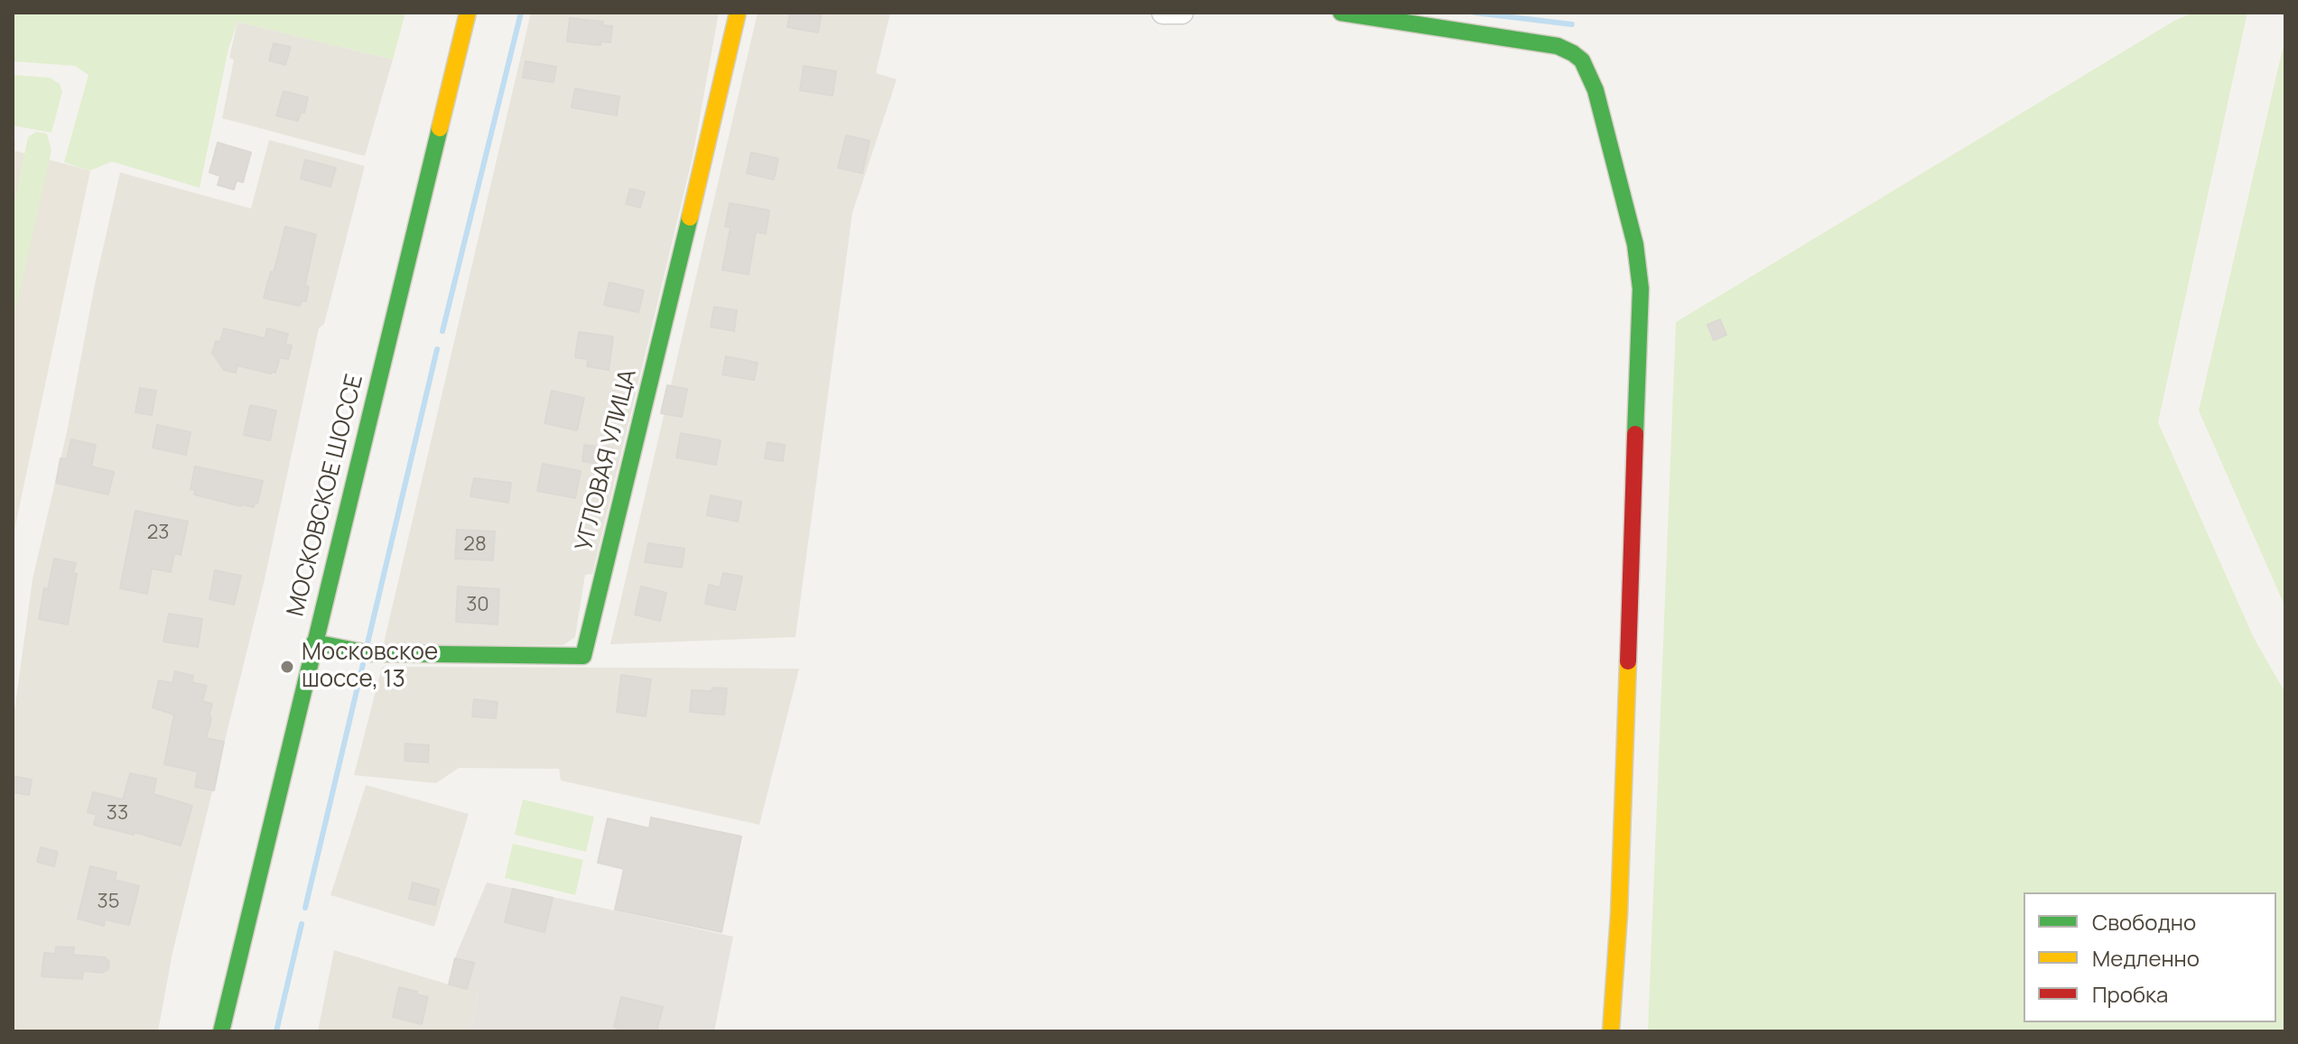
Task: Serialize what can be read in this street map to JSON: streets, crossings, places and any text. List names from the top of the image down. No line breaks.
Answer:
{"streets":{"street":["УГЛОВАЯ УЛИЦА","МОСКОВСКОЕ ШОССЕ"]},"crossings":[["УГЛОВАЯ УЛИЦА","МОСКОВСКОЕ ШОССЕ"]],"places":["Московское шоссе, 13"],"house_numbers":["23","28","30","33","35"],"legend":["Свободно","Медленно","Пробка"]}
